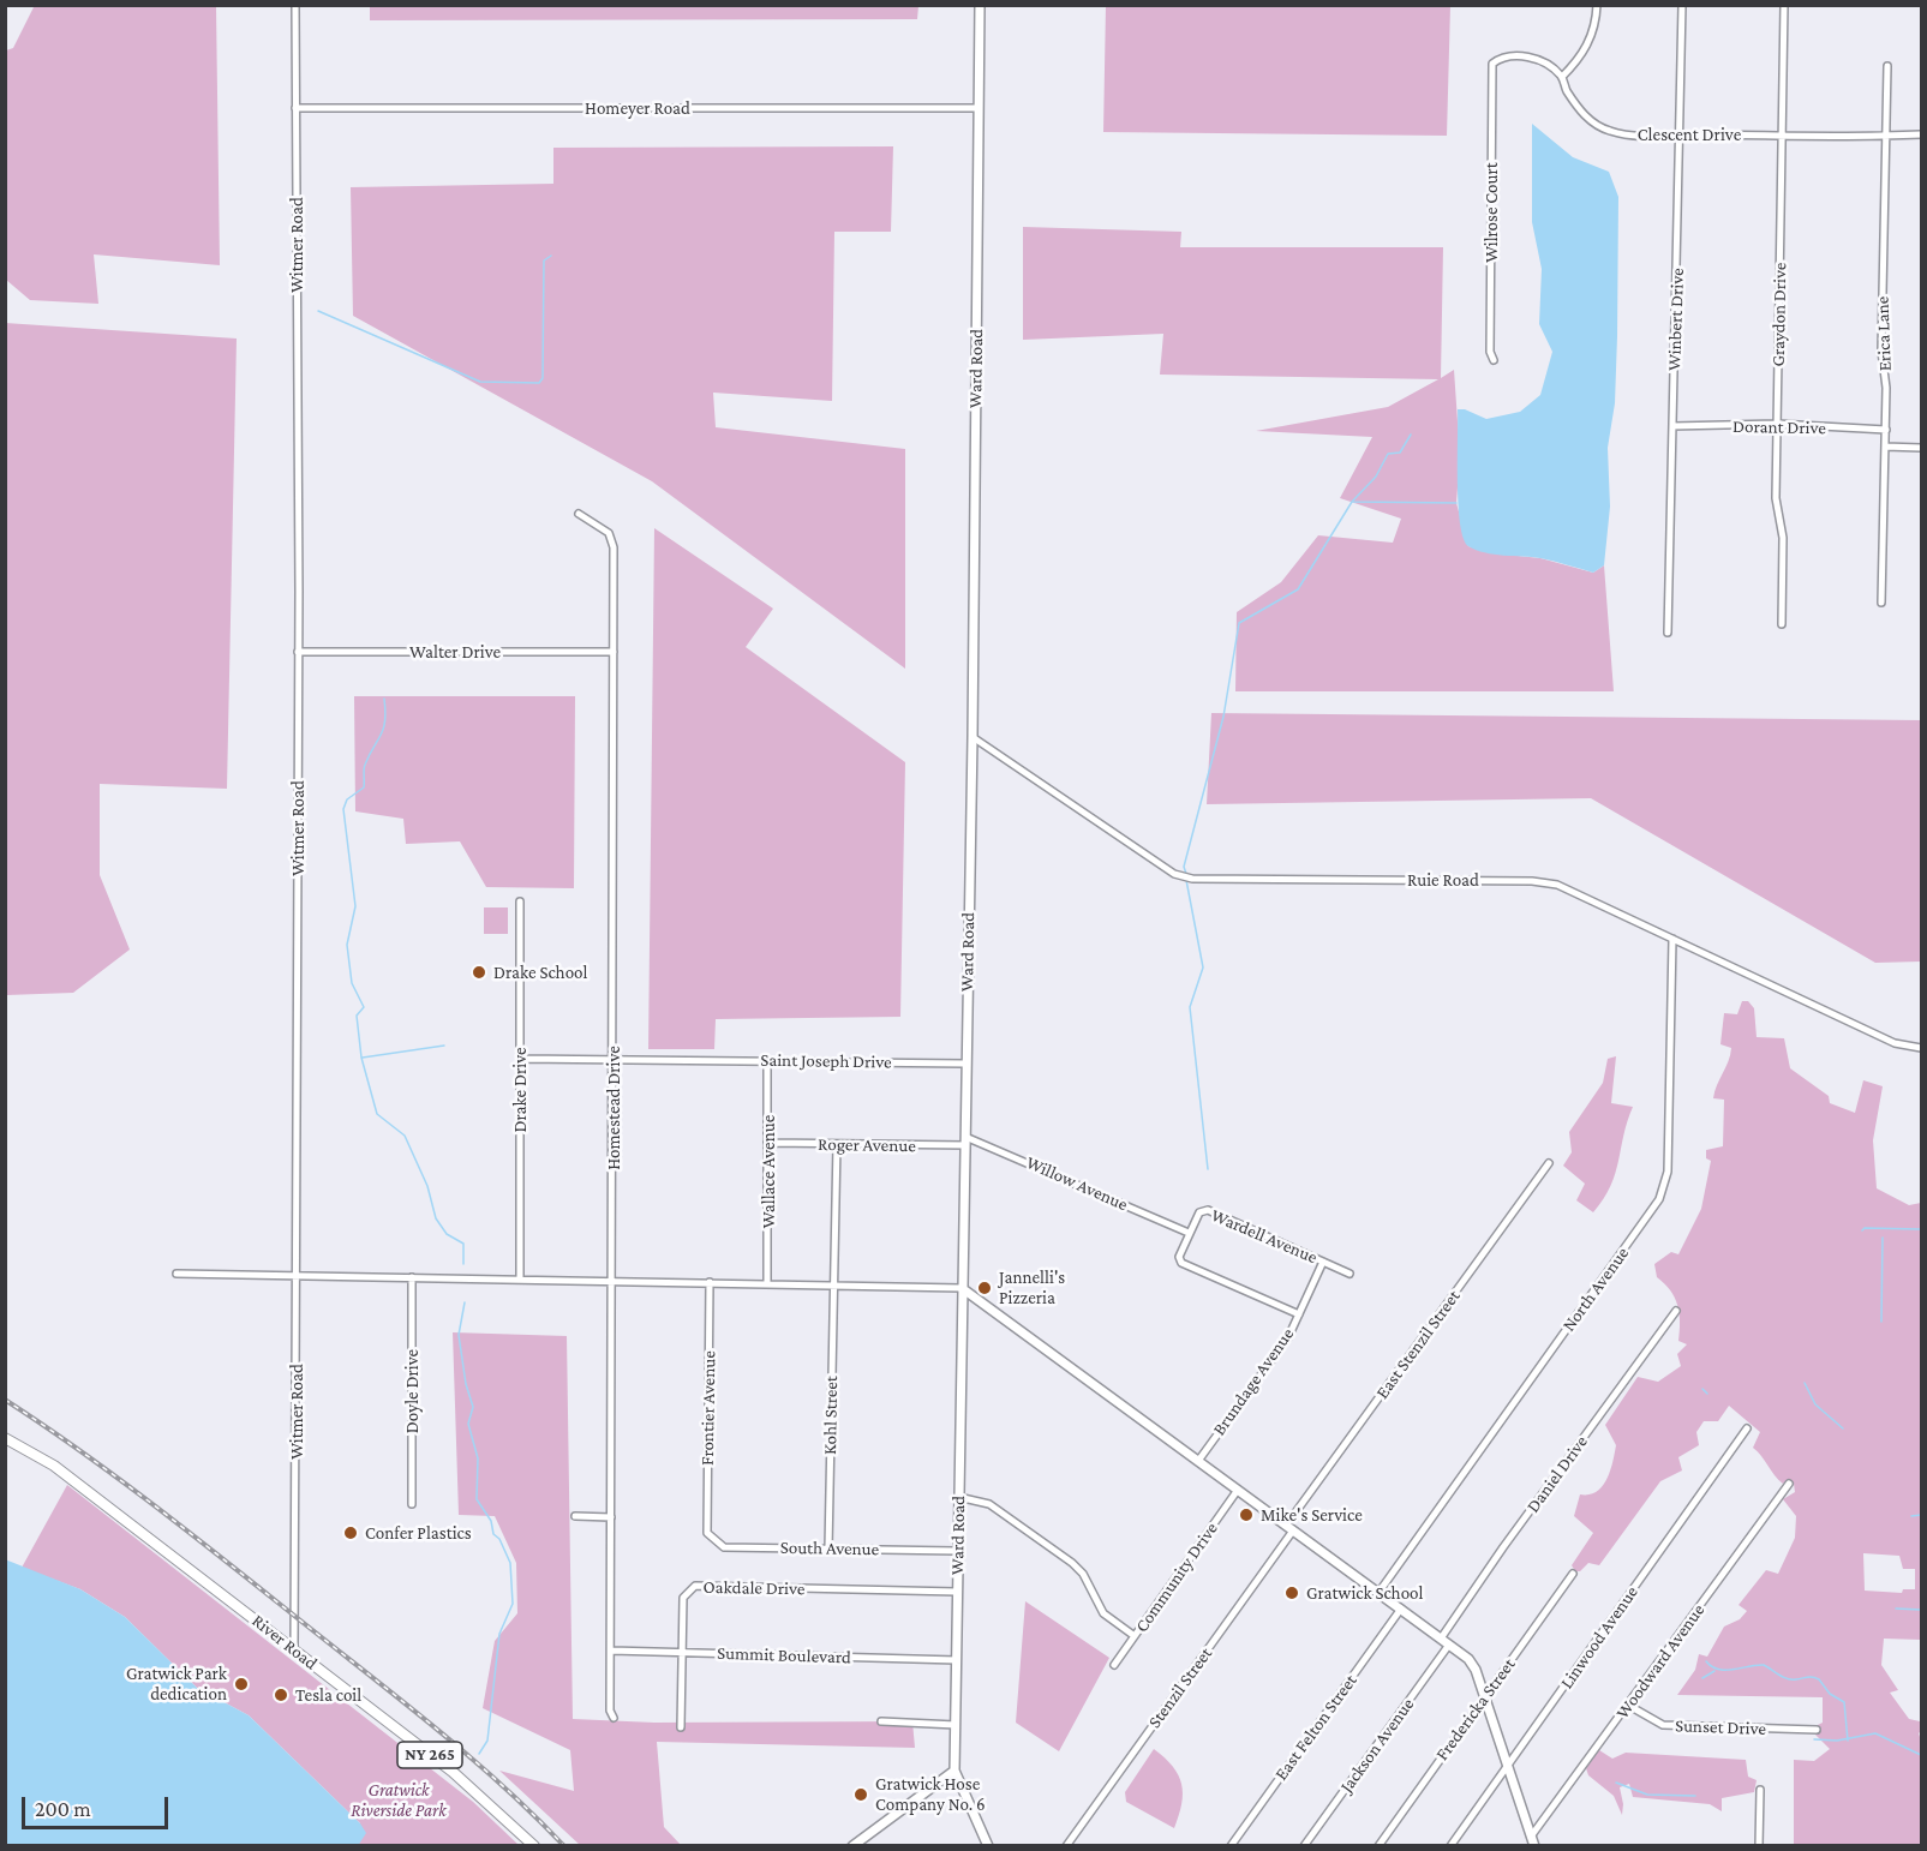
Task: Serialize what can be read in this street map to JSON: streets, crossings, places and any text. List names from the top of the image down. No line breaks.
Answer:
{"streets":{"main road":["Ward Road","River Road","NY 265"],"street":["Homeyer Road","Clescent Drive","Wilrose Court","Witmer Road","Graydon Drive","Winbert Drive","Erica Lane","Dorant Drive","Walter Drive","Ruie Road","Saint Joseph Drive","Drake Drive","Homestead Drive","Roger Avenue","Wallace Avenue","Willow Avenue","Wardell Avenue","North Avenue","East Stenzil Street","Brundage Avenue","Doyle Drive","Frontier Avenue","Kohl Street","Daniel Drive","South Avenue","Community Drive","Oakdale Drive","Linwood Avenue","Summit Boulevard","Woodward Avenue","Stenzil Street","Fredericka Street","East Felton Street","Sunset Drive","Jackson Avenue"]},"crossings":[["Homeyer Road","Witmer Road"],["Homeyer Road","Ward Road"],["Clescent Drive","Wilrose Court"],["Clescent Drive","Graydon Drive"],["Clescent Drive","Winbert Drive"],["Clescent Drive","Erica Lane"],["Witmer Road","Walter Drive"],["Witmer Road","River Road"],["Graydon Drive","Dorant Drive"],["Winbert Drive","Dorant Drive"],["Erica Lane","Dorant Drive"],["Ward Road","Ruie Road"],["Ward Road","Saint Joseph Drive"],["Ward Road","Roger Avenue"],["Ward Road","Willow Avenue"],["Ward Road","South Avenue"],["Ward Road","Oakdale Drive"],["Ward Road","Summit Boulevard"],["Walter Drive","Homestead Drive"],["Ruie Road","North Avenue"],["Saint Joseph Drive","Drake Drive"],["Saint Joseph Drive","Homestead Drive"],["Saint Joseph Drive","Wallace Avenue"],["Homestead Drive","Summit Boulevard"],["Roger Avenue","Wallace Avenue"],["Roger Avenue","Willow Avenue"],["Roger Avenue","Kohl Street"],["Willow Avenue","Wardell Avenue"],["Wardell Avenue","Brundage Avenue"],["East Stenzil Street","Stenzil Street"],["Frontier Avenue","South Avenue"],["Kohl Street","South Avenue"],["Oakdale Drive","Summit Boulevard"],["Woodward Avenue","Sunset Drive"]],"parks":["Gratwick Riverside Park"],"places":["Drake School","Jannelli's Pizzeria","Mike's Service","Confer Plastics","Gratwick School","Gratwick Park dedication","Tesla coil","Gratwick Hose Company No. 6"],"scale_bar":"200 m"}
